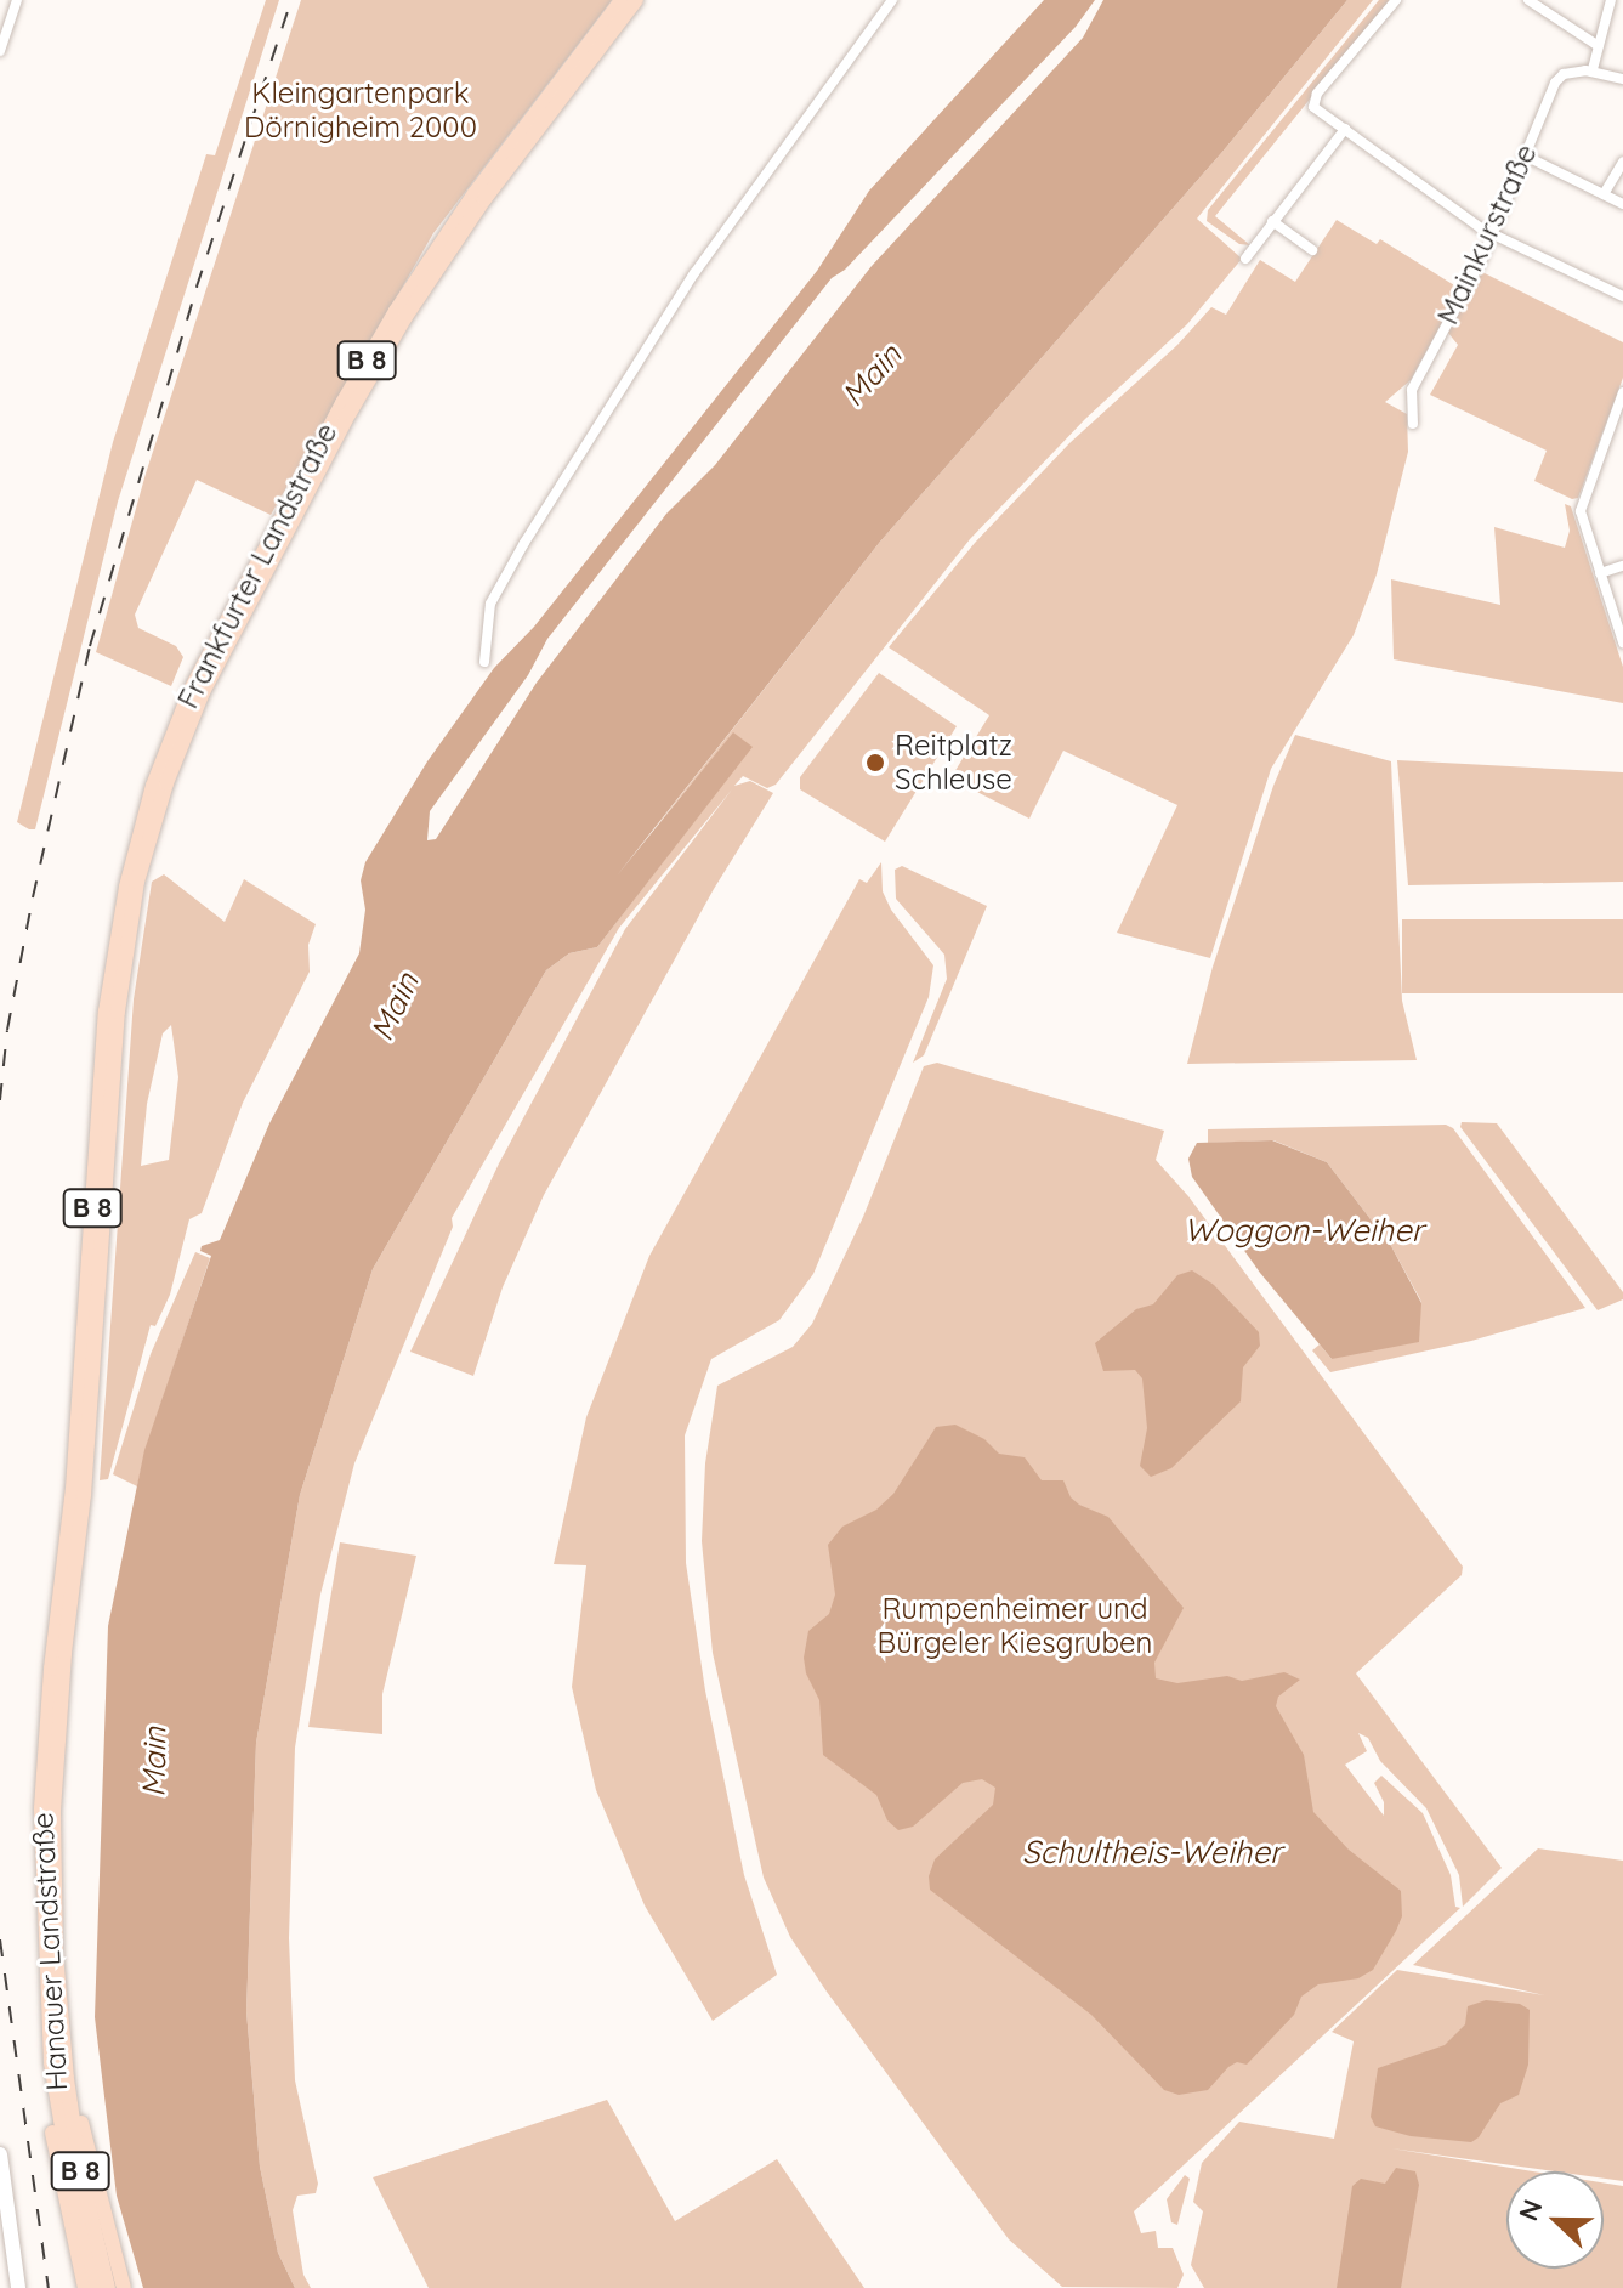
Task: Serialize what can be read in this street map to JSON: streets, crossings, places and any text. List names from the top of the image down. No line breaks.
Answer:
{"streets":{"main road":["B 8","Frankfurter Landstraße","Hanauer Landstraße"],"street":["Mainkurstraße"]},"crossings":[["Frankfurter Landstraße","Hanauer Landstraße"]],"water":["Main","Woggon-Weiher","Schultheis-Weiher"],"parks":["Kleingartenpark Dörnigheim 2000","Rumpenheimer und Bürgeler Kiesgruben"],"places":["Reitplatz Schleuse"],"north":"left"}
